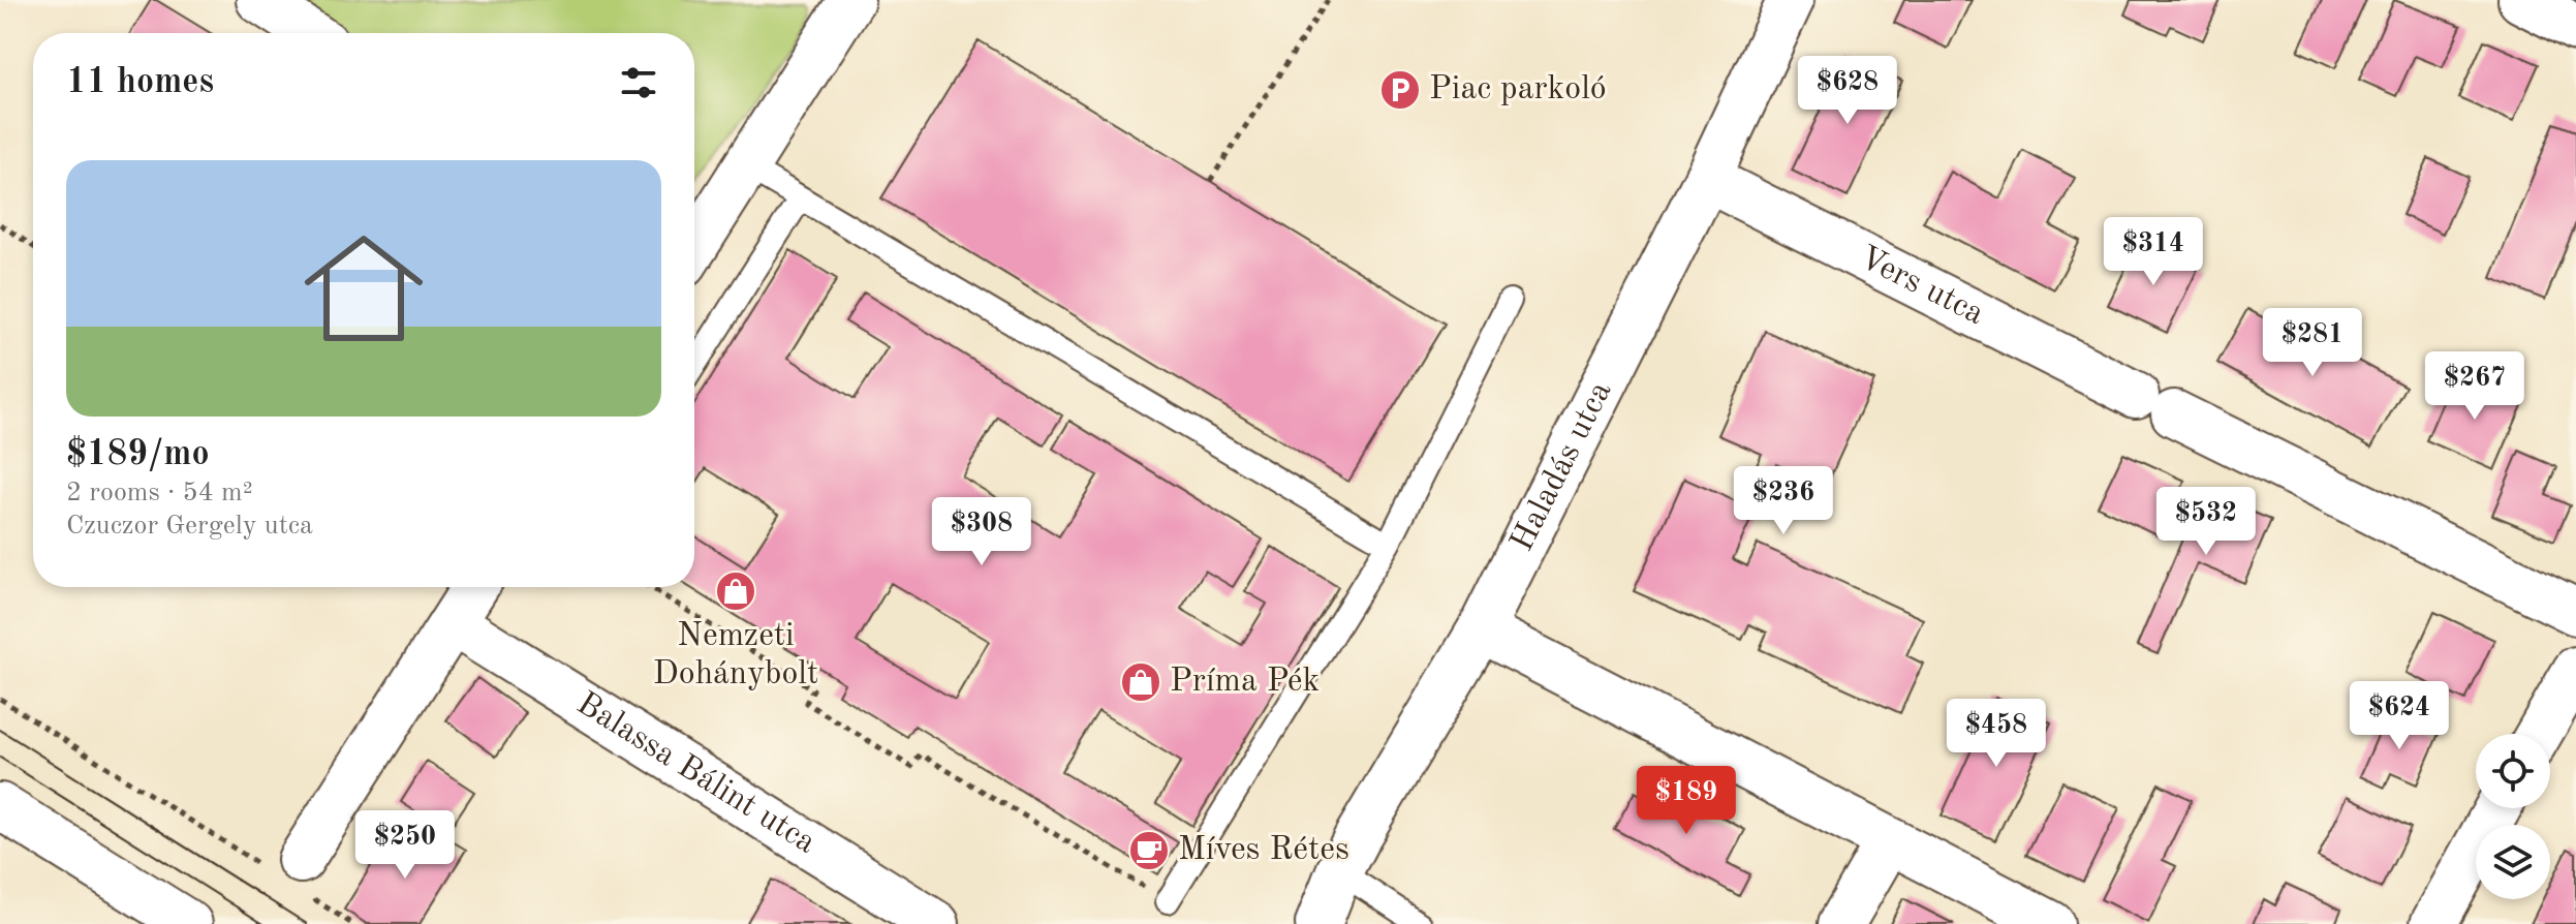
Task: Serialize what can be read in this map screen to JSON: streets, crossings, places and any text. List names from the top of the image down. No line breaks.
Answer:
{"streets":{"street":["Vers utca","Haladás utca","Balassa Bálint utca"]},"crossings":[["Vers utca","Haladás utca"]],"places":{"parking":["Piac parkoló"],"shop":["Nemzeti Dohánybolt","Príma Pék"],"cafe":["Míves Rétes"]},"page":{"heading":"11 homes","price":["$628","$314","$281","$267","$236","$532","$308","$624","$458","$189","$250"],"list":[{"name":"$189/mo","note":"2 rooms · 54 m² · Czuczor Gergely utca"}]}}
